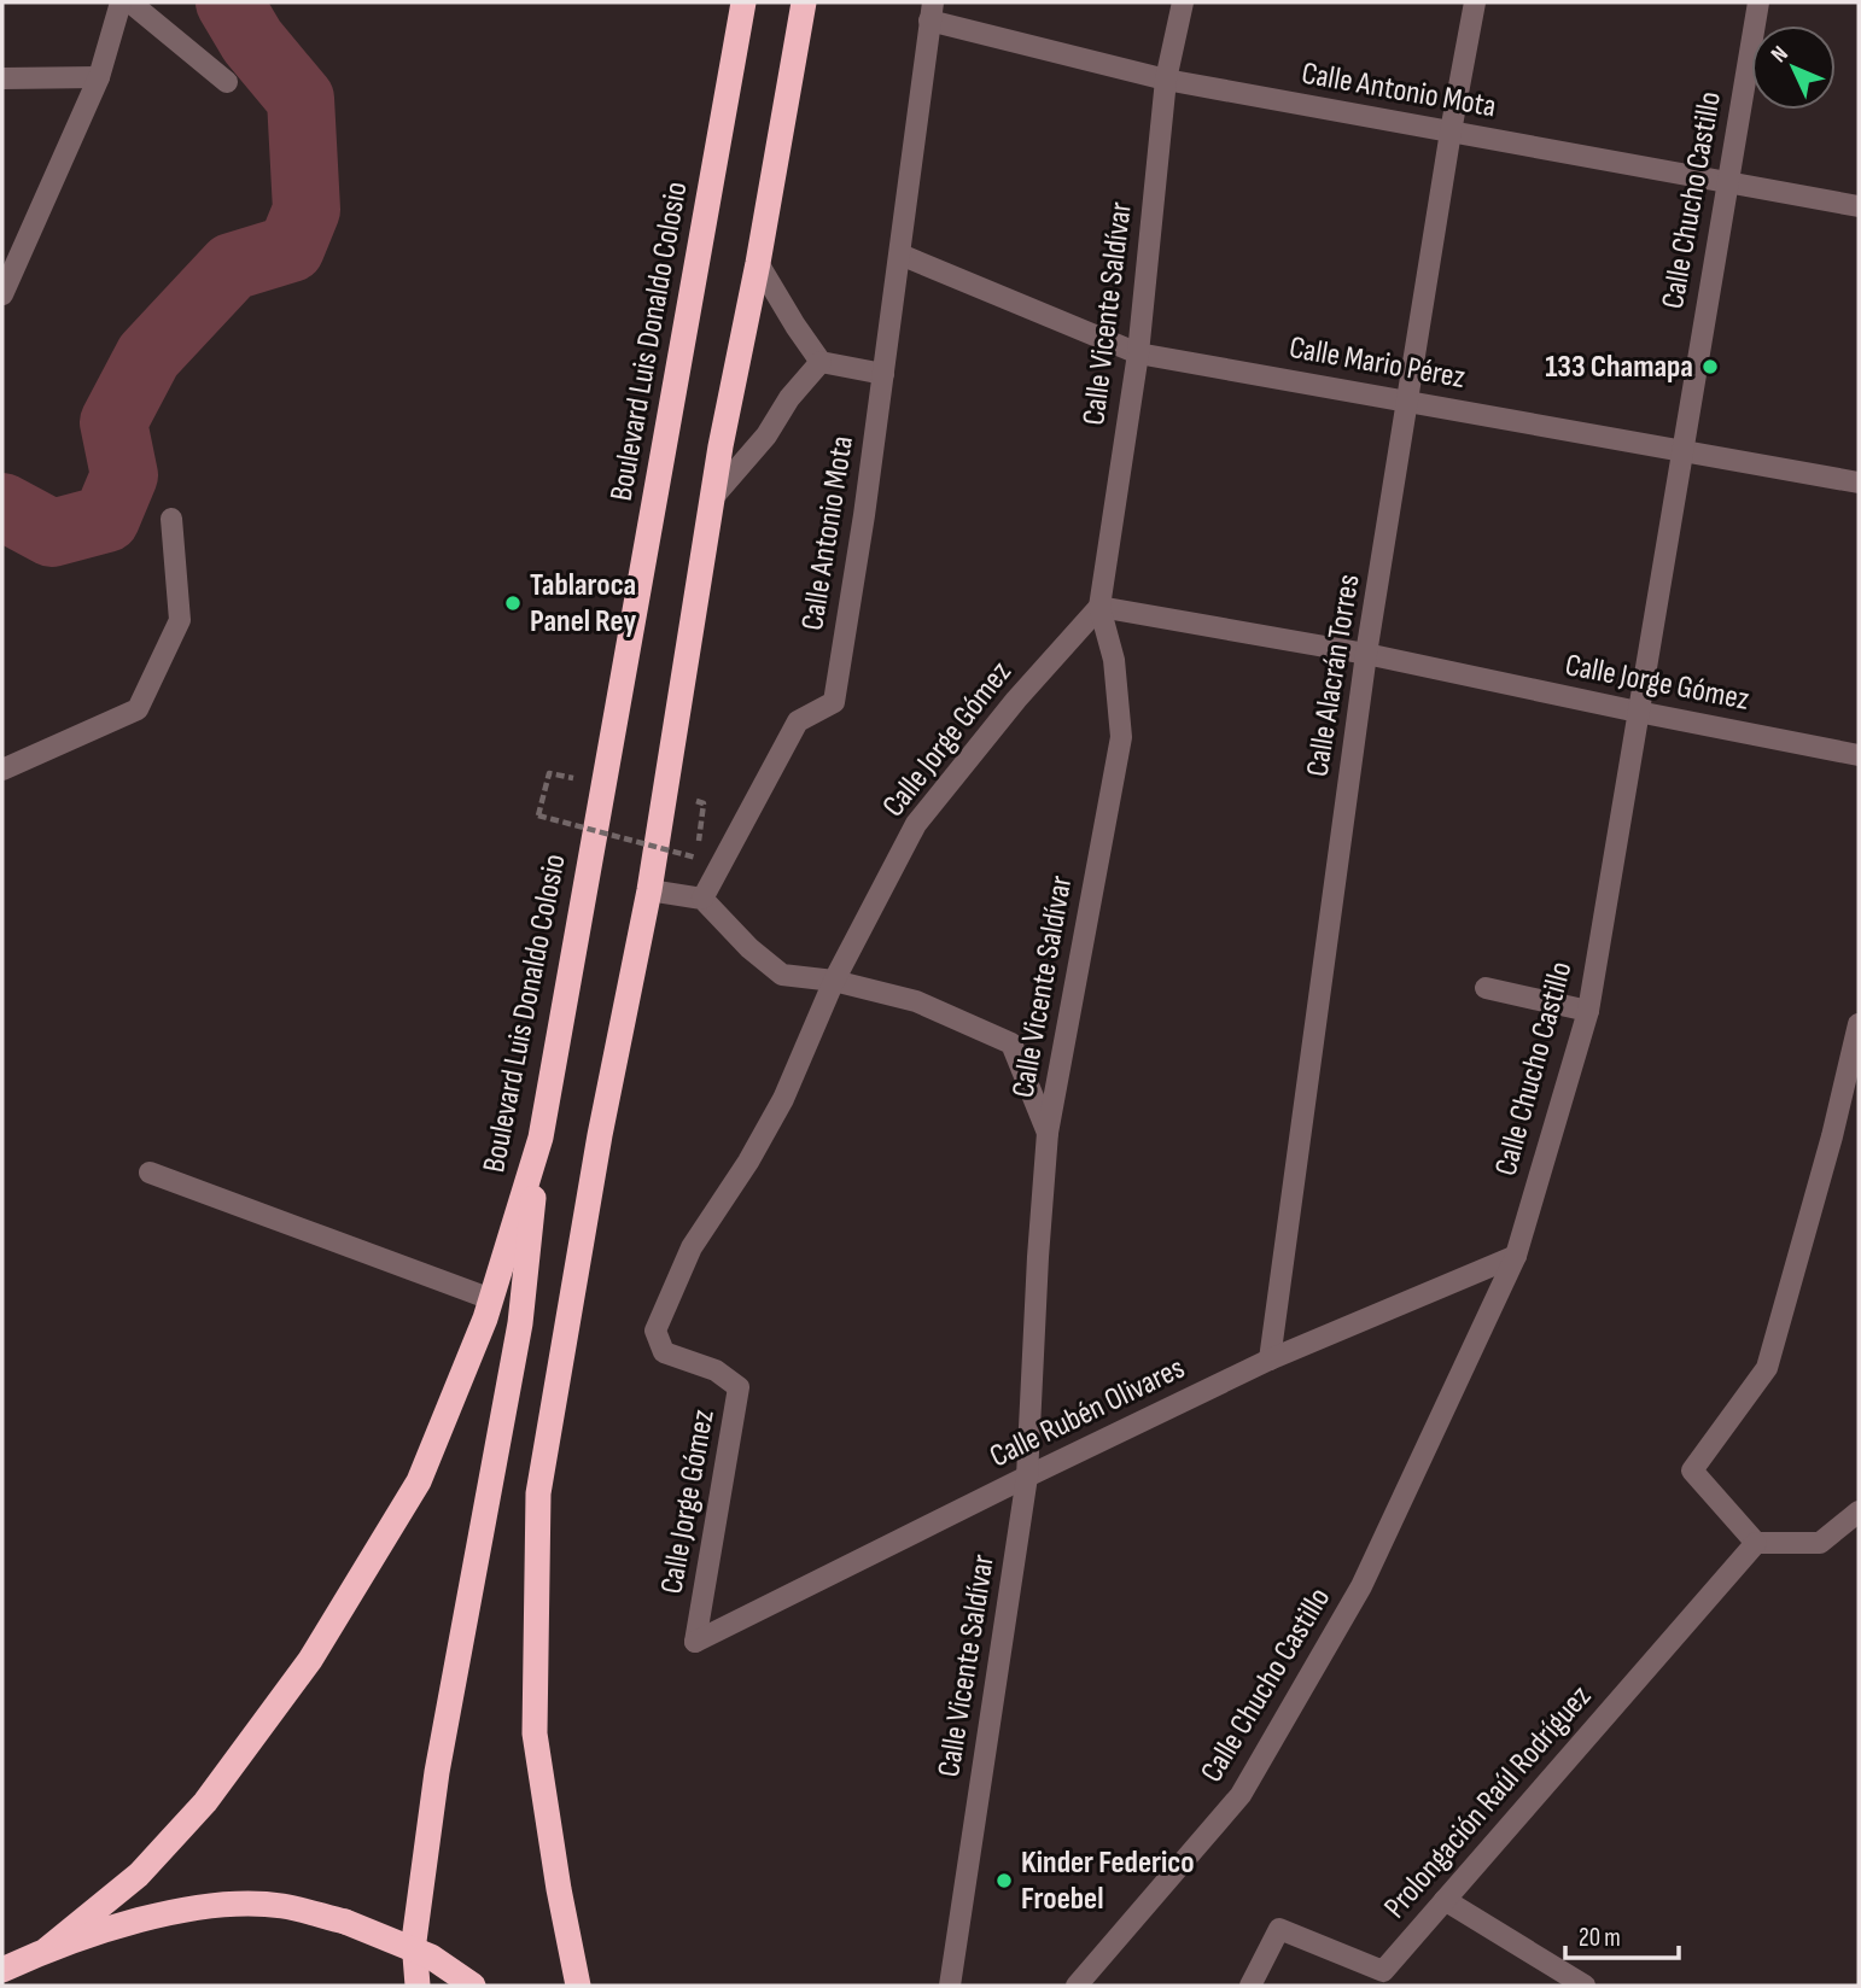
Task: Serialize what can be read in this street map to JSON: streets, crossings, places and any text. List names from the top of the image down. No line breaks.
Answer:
{"streets":{"highway":["Boulevard Luis Donaldo Colosio"],"street":["Calle Antonio Mota","Calle Chucho Castillo","Calle Vicente Saldívar","Calle Mario Pérez","Calle Alacrán Torres","Calle Jorge Gómez","Calle Rubén Olivares","Prolongación Raúl Rodríguez"]},"crossings":[["Calle Antonio Mota","Calle Chucho Castillo"],["Calle Antonio Mota","Calle Vicente Saldívar"],["Calle Antonio Mota","Calle Mario Pérez"],["Calle Antonio Mota","Calle Alacrán Torres"],["Calle Chucho Castillo","Calle Mario Pérez"],["Calle Chucho Castillo","Calle Jorge Gómez"],["Calle Chucho Castillo","Calle Rubén Olivares"],["Calle Vicente Saldívar","Calle Mario Pérez"],["Calle Vicente Saldívar","Calle Jorge Gómez"],["Calle Vicente Saldívar","Calle Rubén Olivares"],["Calle Mario Pérez","Calle Alacrán Torres"],["Calle Alacrán Torres","Calle Jorge Gómez"],["Calle Alacrán Torres","Calle Rubén Olivares"],["Calle Jorge Gómez","Calle Rubén Olivares"]],"places":["133 Chamapa","Tablaroca Panel Rey","Kinder Federico Froebel"],"scale_bar":"20 m","north":"top left"}
